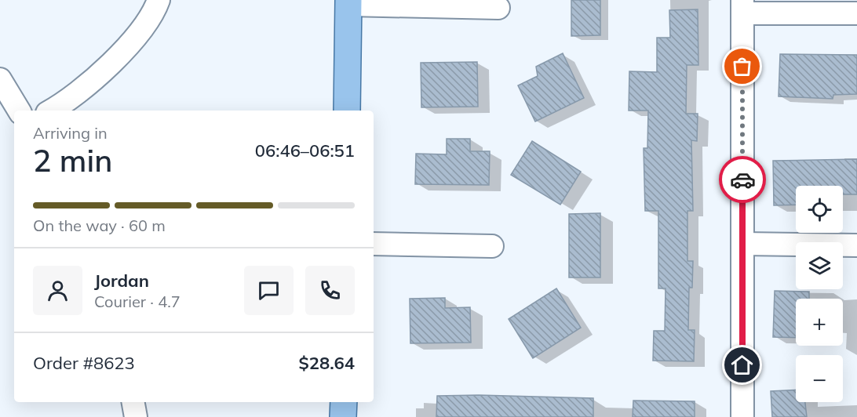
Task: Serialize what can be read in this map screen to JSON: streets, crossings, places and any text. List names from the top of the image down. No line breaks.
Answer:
{"page":{"heading":["2 min","Arriving in","06:46–06:51"],"panel":["Jordan","Courier · 4.7","Order #8623","$28.64"],"map_buttons":["+","−"],"bar":"On the way · 60 m"}}
